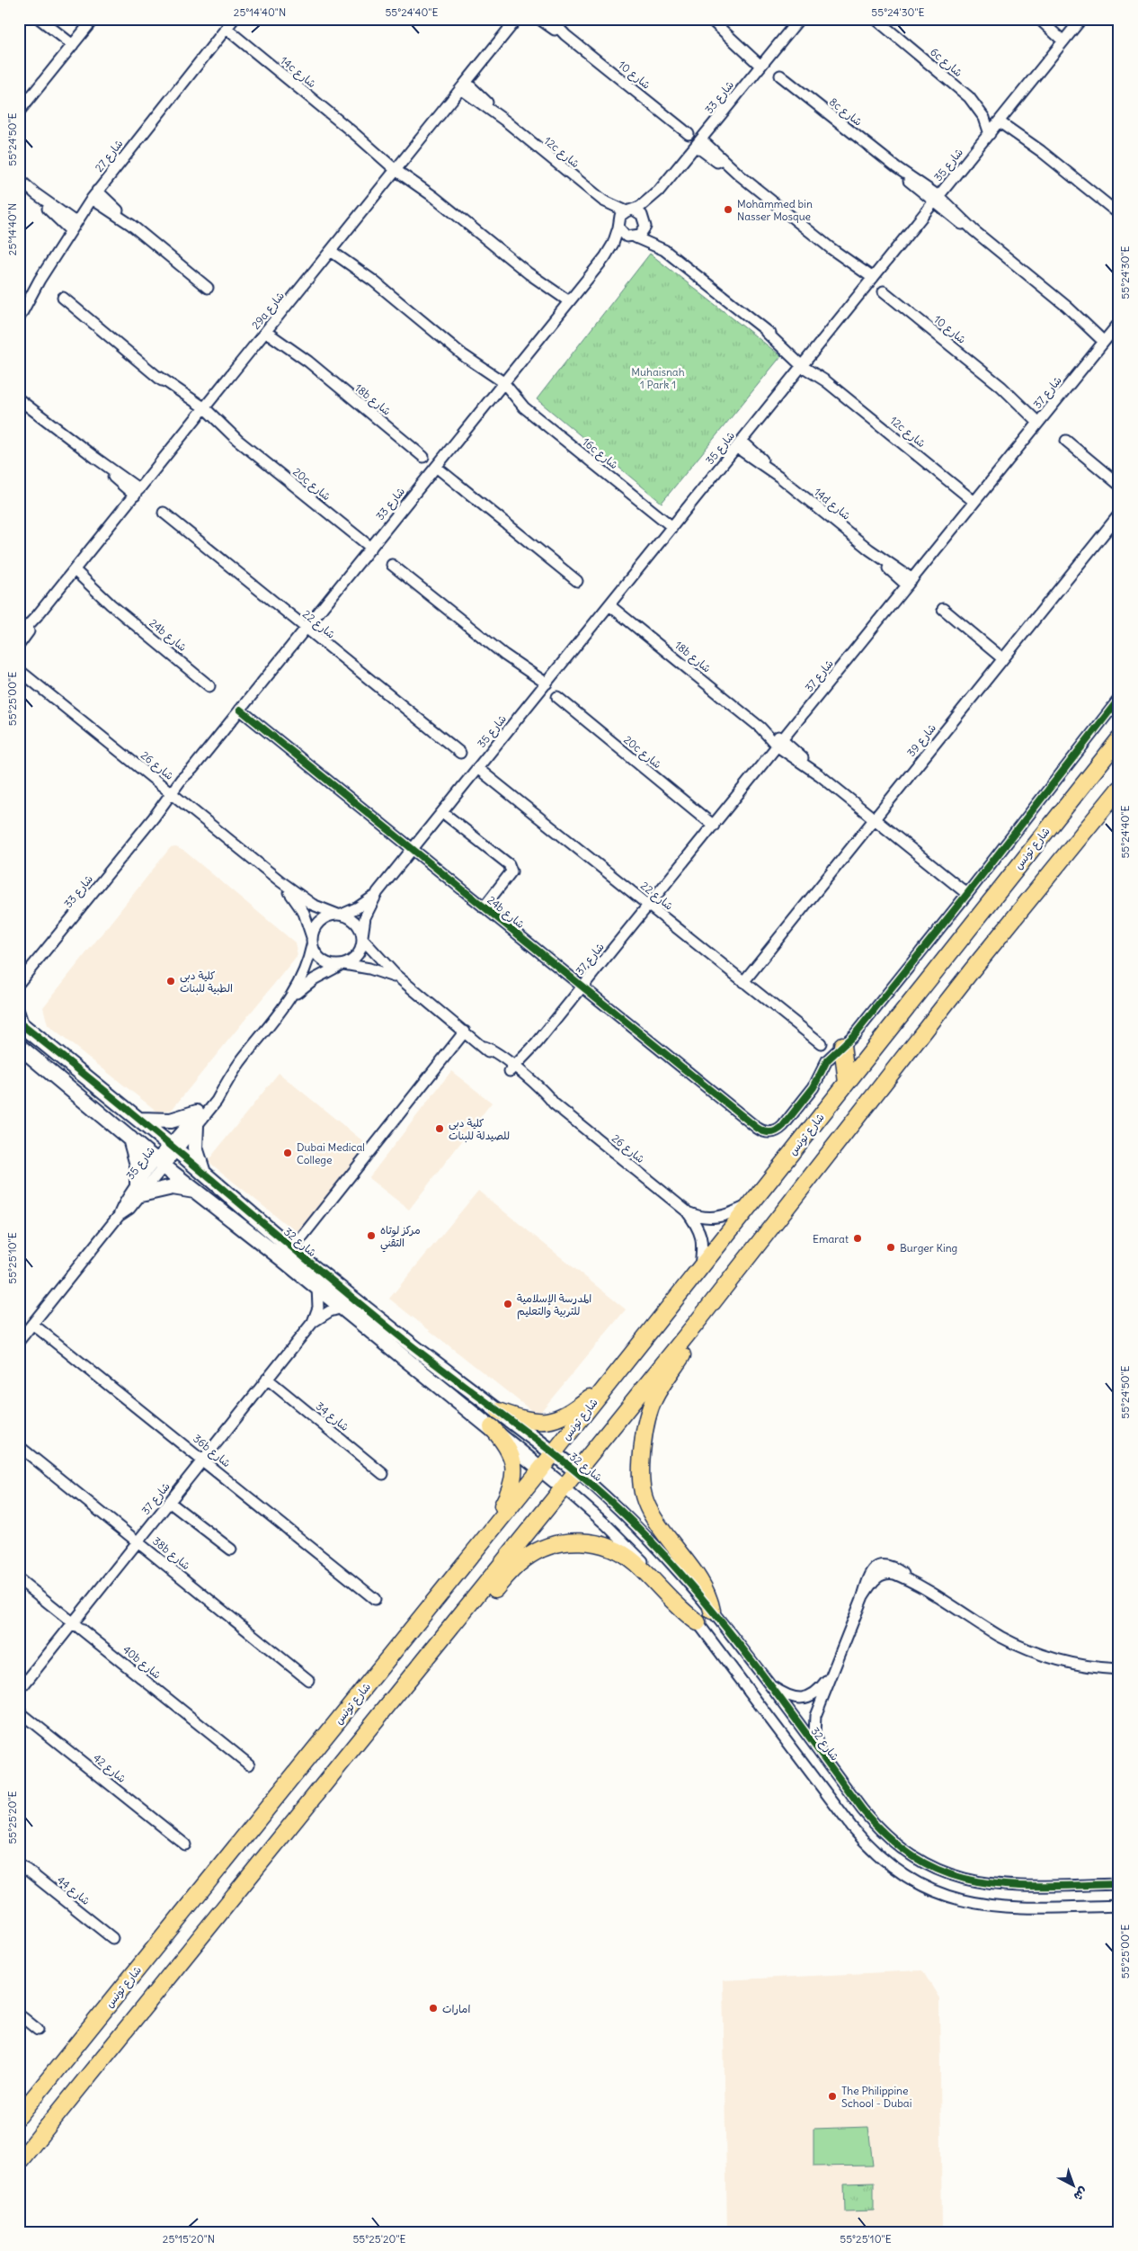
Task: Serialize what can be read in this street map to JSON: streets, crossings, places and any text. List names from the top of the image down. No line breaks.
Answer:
{"streets":{"main road":["شارع تونس"],"street":["6c شارع","14c شارع","شارع 10","شارع 33","8c شارع","12c شارع","شارع 27","شارع 35","29a شارع","شارع 37","18b شارع","16c شارع","20c شارع","14d شارع","شارع 22","24b شارع","شارع 39","شارع 26","شارع 32","شارع 34","36b شارع","38b شارع","40b شارع","شارع 42","شارع 44"]},"crossings":[["6c شارع","شارع 35"],["14c شارع","شارع 33"],["14c شارع","شارع 27"],["14c شارع","29a شارع"],["شارع 10","شارع 37"],["شارع 33","12c شارع"],["شارع 33","16c شارع"],["شارع 33","20c شارع"],["شارع 33","شارع 22"],["شارع 33","24b شارع"],["شارع 33","شارع 26"],["8c شارع","شارع 35"],["8c شارع","شارع 37"],["12c شارع","شارع 35"],["12c شارع","29a شارع"],["12c شارع","شارع 37"],["شارع 35","18b شارع"],["شارع 35","16c شارع"],["شارع 35","14d شارع"],["شارع 35","شارع 22"],["شارع 35","24b شارع"],["شارع 35","شارع 26"],["شارع 35","شارع 32"],["شارع 35","36b شارع"],["29a شارع","18b شارع"],["29a شارع","16c شارع"],["29a شارع","20c شارع"],["29a شارع","24b شارع"],["شارع 37","18b شارع"],["شارع 37","20c شارع"],["شارع 37","14d شارع"],["شارع 37","شارع 22"],["شارع 37","24b شارع"],["شارع 37","شارع 26"],["شارع 37","شارع 32"],["شارع 37","شارع 34"],["شارع 37","36b شارع"],["شارع 37","38b شارع"],["شارع 37","40b شارع"],["18b شارع","شارع 39"],["شارع 22","شارع 39"],["شارع 26","شارع تونس"],["شارع تونس","شارع 32"]],"parks":["Muhaisnah 1 Park 1"],"places":["Mohammed bin Nasser Mosque","كلية دبي الطبية للبنات","كلية دبي للصيدلة للبنات","Dubai Medical College","مركز لوتاه التقني","Emarat","Burger King","المدرسة الإسلامية للتربية والتعليم","امارات","The Philippine School - Dubai"],"north":"bottom right","coordinates":["25°14'40\"N","55°24'40\"E","55°24'30\"E","55°24'50\"E","55°25'00\"E","55°25'10\"E","55°25'20\"E","25°15'20\"N"]}
